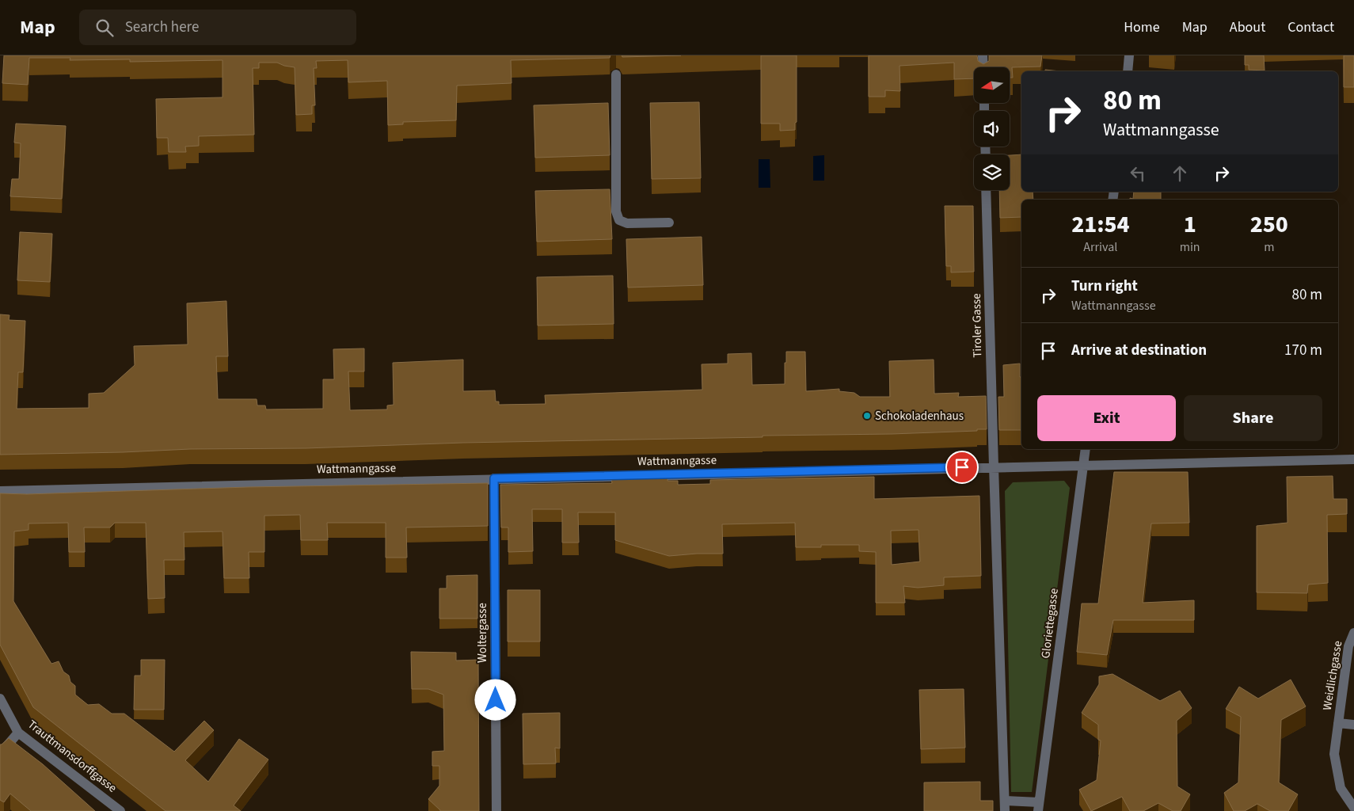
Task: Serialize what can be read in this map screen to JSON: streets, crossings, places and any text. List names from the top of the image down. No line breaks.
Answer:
{"streets":{"street":["Tiroler Gasse","Wattmanngasse","Gloriettegasse","Woltergasse","Weidlichgasse","Trauttmansdorffgasse"]},"crossings":[["Tiroler Gasse","Wattmanngasse"],["Tiroler Gasse","Gloriettegasse"],["Wattmanngasse","Gloriettegasse"],["Wattmanngasse","Woltergasse"]],"places":["Schokoladenhaus"],"north":"left","page":{"header":"Map","search":"Search here","nav":["Home","Map","About","Contact"],"turn":["80 m","Wattmanngasse"],"eta":["21:54","Arrival","1","min","250","m"],"list":[{"name":"Turn right","note":"Wattmanngasse","value":"80 m"},{"name":"Arrive at destination","value":"170 m"}],"buttons":["Exit","Share"]}}
